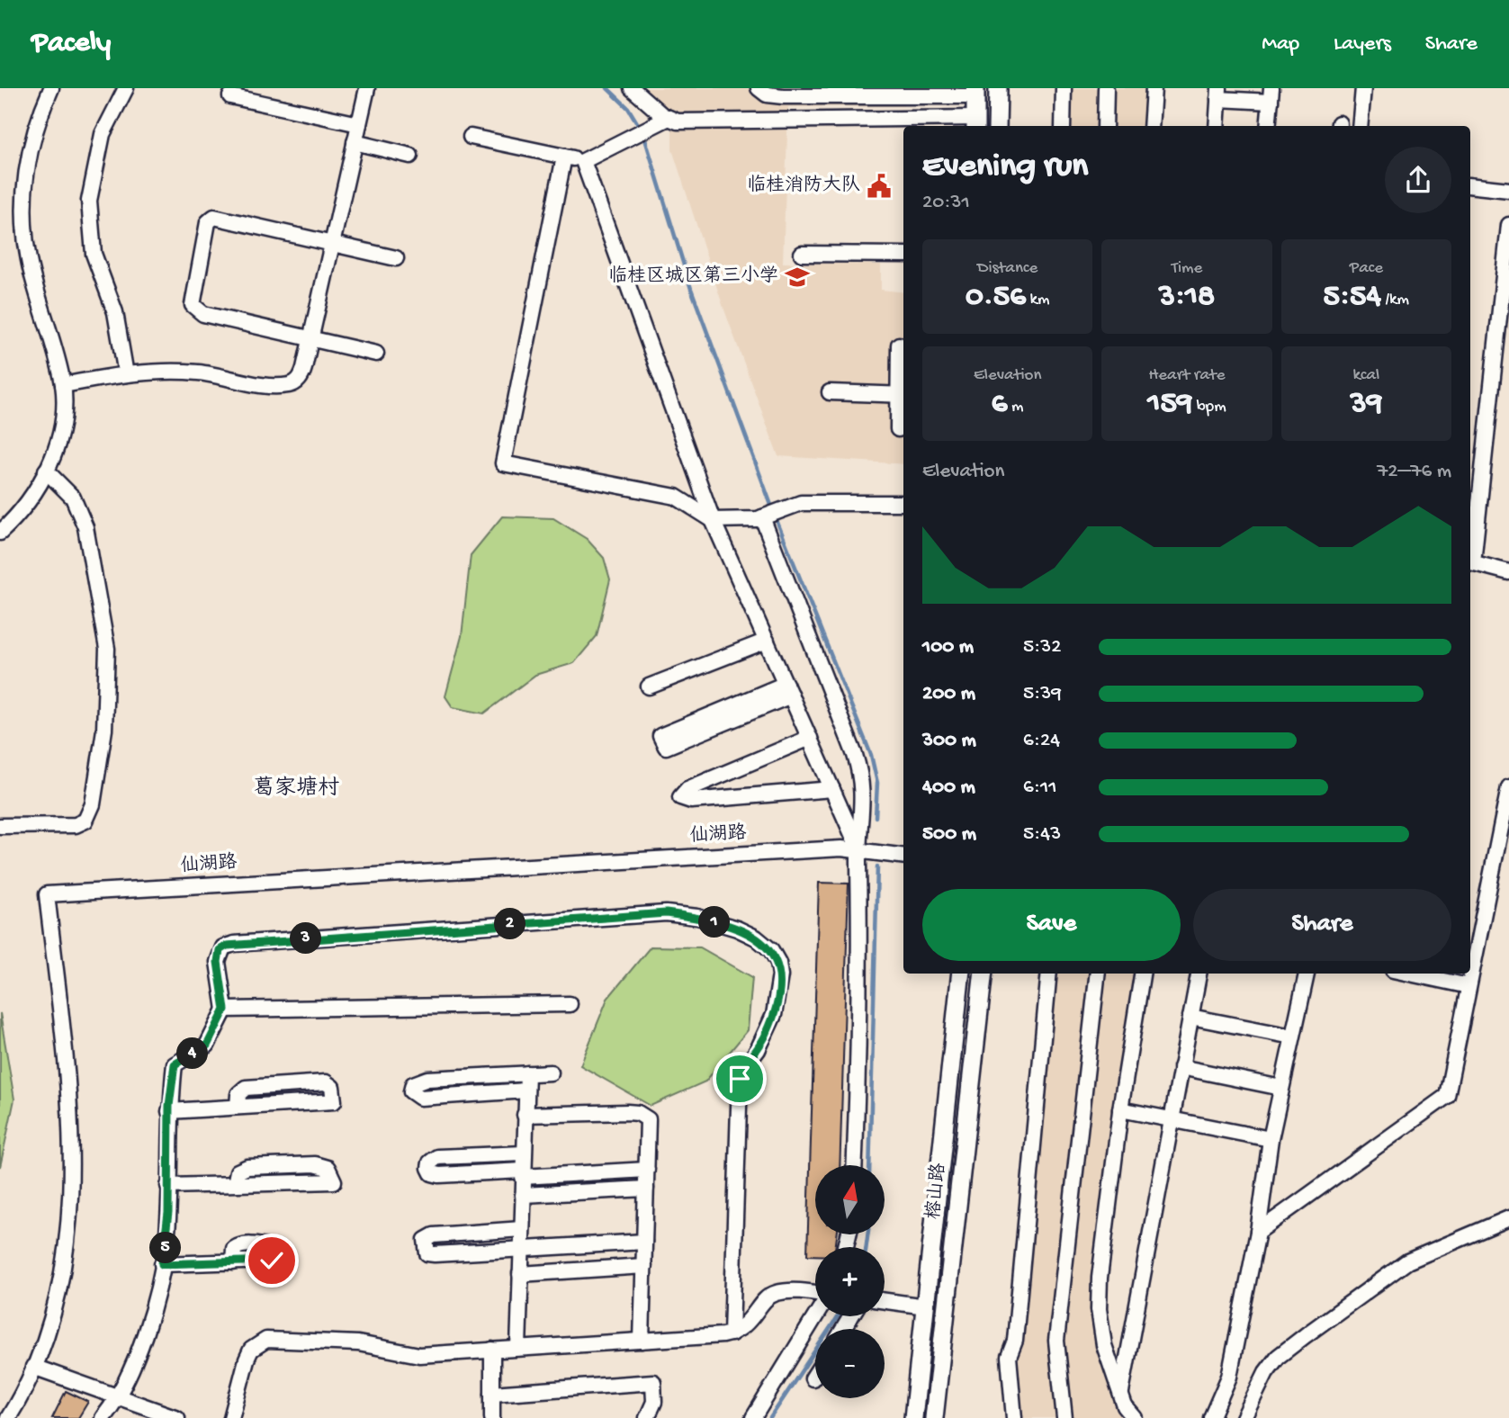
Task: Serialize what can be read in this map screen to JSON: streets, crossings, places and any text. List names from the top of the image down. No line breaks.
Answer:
{"streets":{"main road":["榕山路"],"street":["仙湖路"]},"districts":["葛家塘村"],"places":{"public building":["临桂消防大队"],"school or university":["临桂区城区第三小学"]},"north":"top","page":{"header":"Pacely","nav":["Map","Layers","Share"],"heading":["Evening run","20:31"],"stats":[["Distance","0.56 km"],["Time","3:18"],["Pace","5:54 /km"],["Elevation","6 m"],["Heart rate","159 bpm"],["kcal","39"]],"chart":["Elevation","72–76 m"],"list":[{"name":"100 m","note":"5:32"},{"name":"200 m","note":"5:39"},{"name":"300 m","note":"6:24"},{"name":"400 m","note":"6:11"},{"name":"500 m","note":"5:43"}],"buttons":["Save","Share"],"pins":["1","2","3","4","5"],"map_buttons":["+","−"]}}
